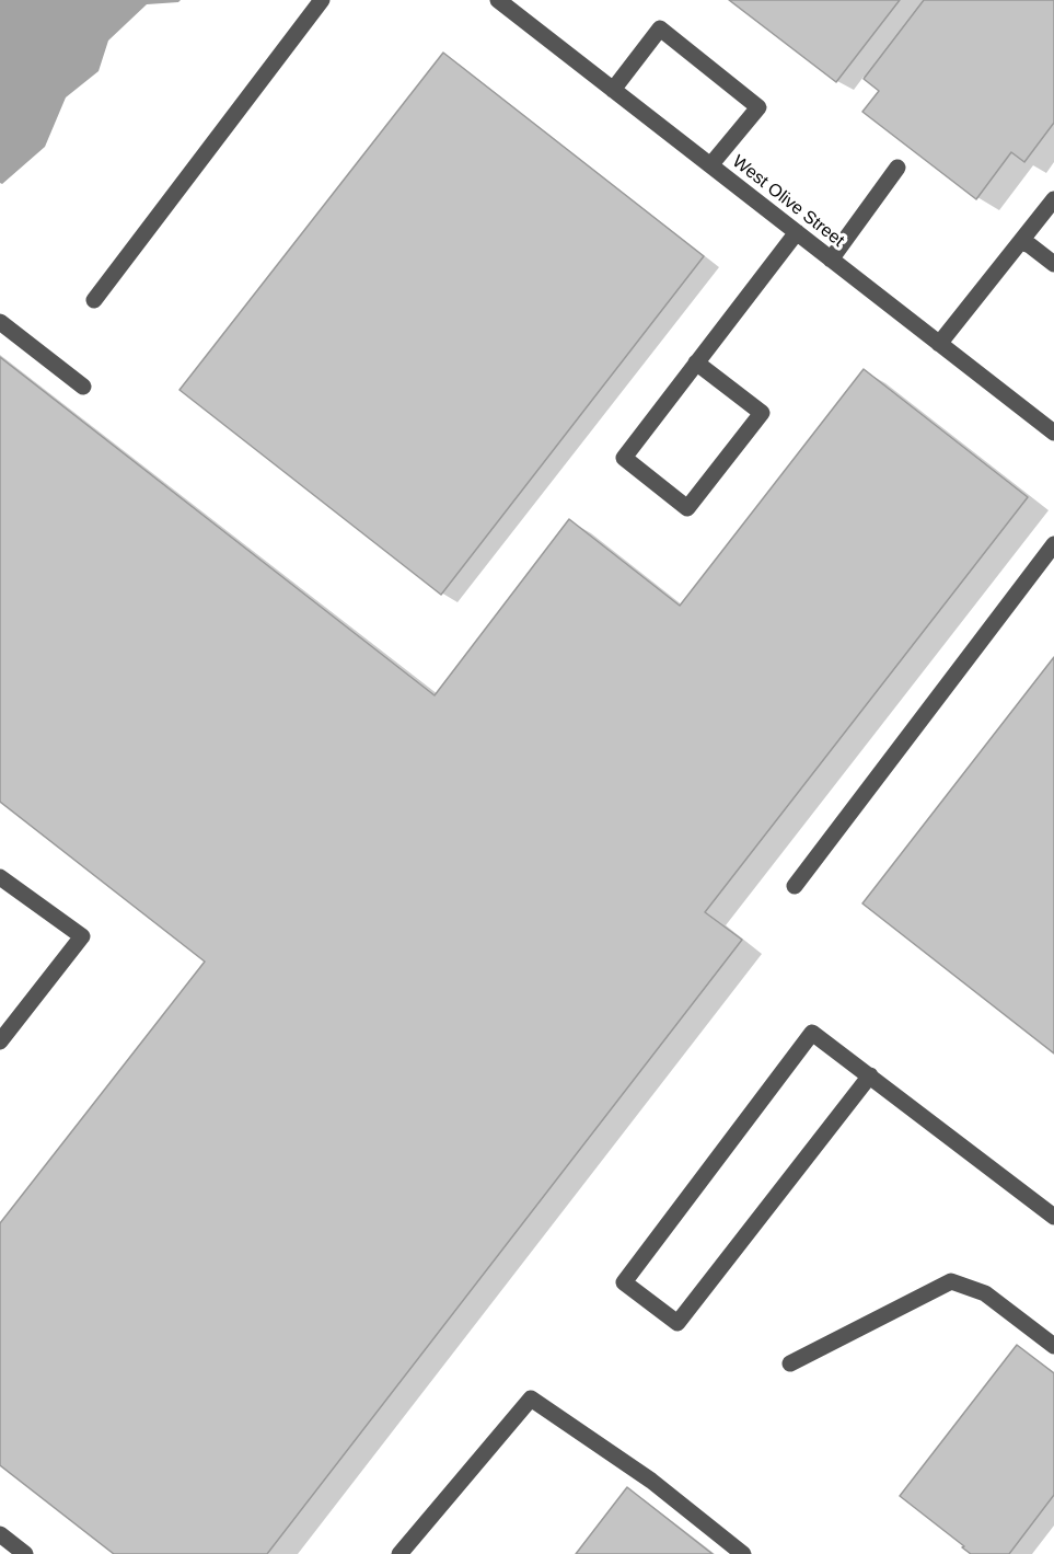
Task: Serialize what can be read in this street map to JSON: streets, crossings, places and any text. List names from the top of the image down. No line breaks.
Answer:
{"streets":{"street":["West Olive Street"]}}
